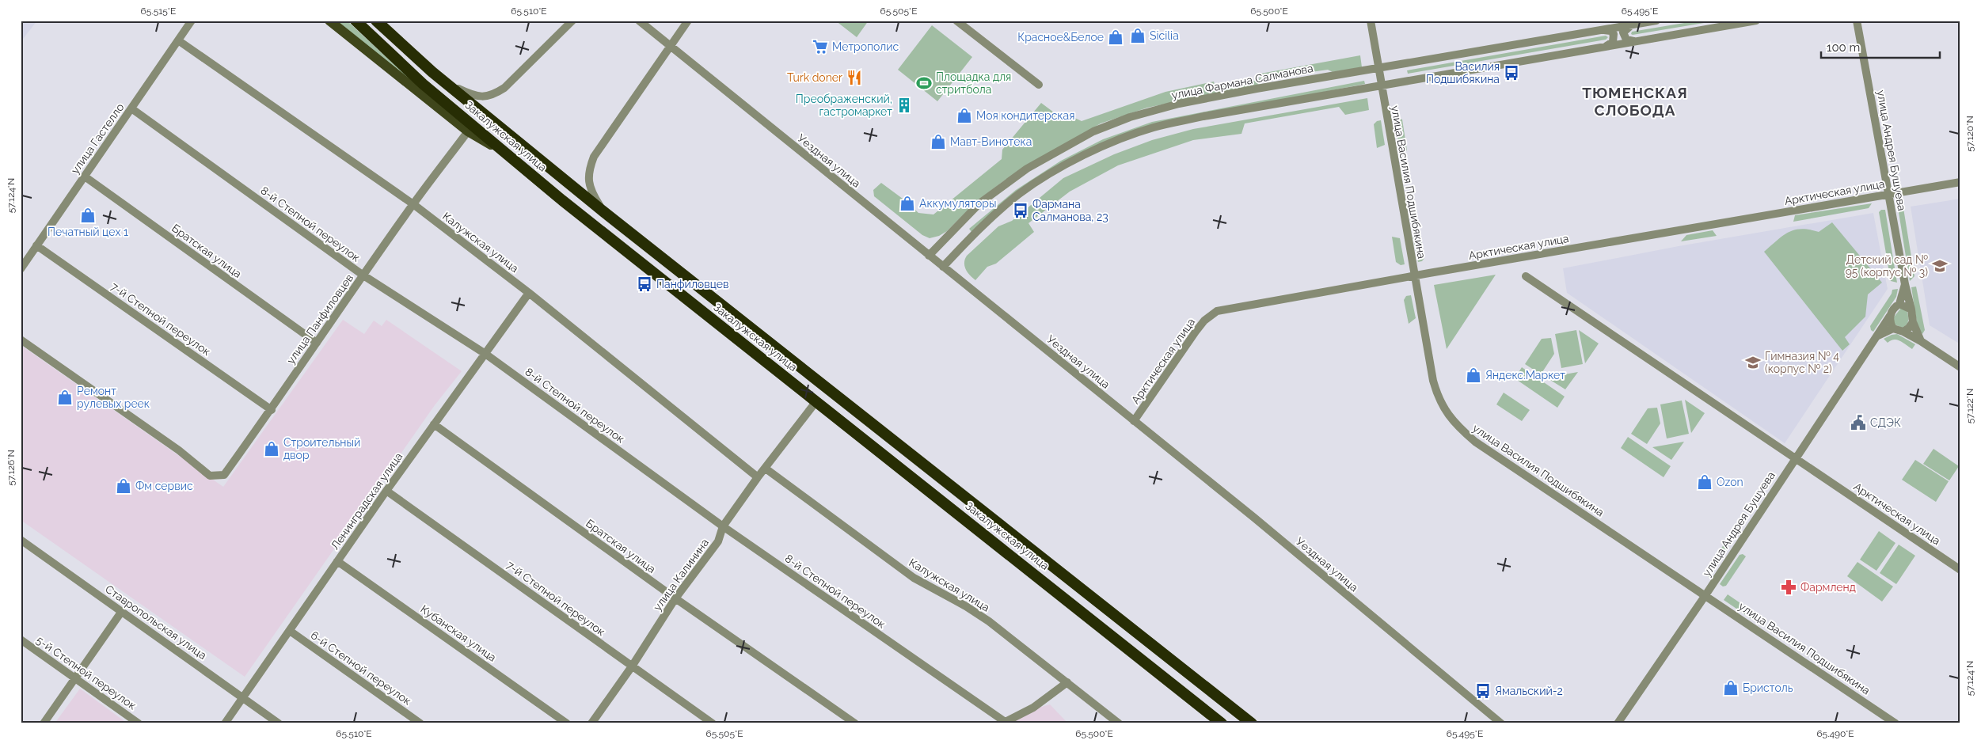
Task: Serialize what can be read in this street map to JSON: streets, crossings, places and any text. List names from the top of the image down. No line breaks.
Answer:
{"streets":{"highway":["Закалужская улица"],"street":["улица Фармана Салманова","улица Гастелло","улица Андрея Бушуева","Уездная улица","улица Василия Подшибякина","Арктическая улица","8-й Степной переулок","Калужская улица","Братская улица","7-й Степной переулок","улица Панфиловцев","Ленинградская улица","улица Калинина","Ставропольская улица","Кубанская улица","6-й Степной переулок","5-й Степной переулок"]},"crossings":[["улица Фармана Салманова","Уездная улица"],["улица Фармана Салманова","улица Василия Подшибякина"],["Закалужская улица","улица Калинина"],["улица Гастелло","8-й Степной переулок"],["улица Гастелло","Калужская улица"],["улица Гастелло","Братская улица"],["улица Гастелло","7-й Степной переулок"],["улица Андрея Бушуева","улица Василия Подшибякина"],["улица Андрея Бушуева","Арктическая улица"],["Уездная улица","Арктическая улица"],["улица Василия Подшибякина","Арктическая улица"],["8-й Степной переулок","улица Панфиловцев"],["8-й Степной переулок","Ленинградская улица"],["8-й Степной переулок","улица Калинина"],["Калужская улица","улица Панфиловцев"],["Калужская улица","Ленинградская улица"],["Калужская улица","улица Калинина"],["Братская улица","улица Панфиловцев"],["Братская улица","Ленинградская улица"],["Братская улица","улица Калинина"],["7-й Степной переулок","улица Панфиловцев"],["7-й Степной переулок","Ленинградская улица"],["7-й Степной переулок","улица Калинина"],["Ленинградская улица","Ставропольская улица"],["Ленинградская улица","Кубанская улица"],["Ленинградская улица","6-й Степной переулок"]],"districts":["ТЮМЕНСКАЯ СЛОБОДА"],"places":{"shop":["Sicilia","Красное&Белое","Моя кондитерская","Мавт-Винотека","Аккумуляторы","Печатный цех 1","Яндекс.Маркет","Ремонт рулевых реек","Строительный двор","Ozon","Фм сервис","Бристоль"],"supermarket":["Метрополис"],"bus stop":["Василия Подшибякина","Фармана Салманова, 23","Панфиловцев","Ямальский-2"],"restaurant":["Turk doner"],"sports":["Площадка для стритбола"],"building":["Преображенский, гастромаркет"],"school or university":["Детский сад № 95 (корпус № 3)","Гимназия № 4 (корпус № 2)"],"public building":["СДЭК"],"pharmacy":["Фармленд"]},"scale_bar":"100 m","coordinates":["65.515°E","65.510°E","65.505°E","65.500°E","65.495°E","57.120°N","57.124°N","57.122°N","57.126°N","65.490°E"]}
